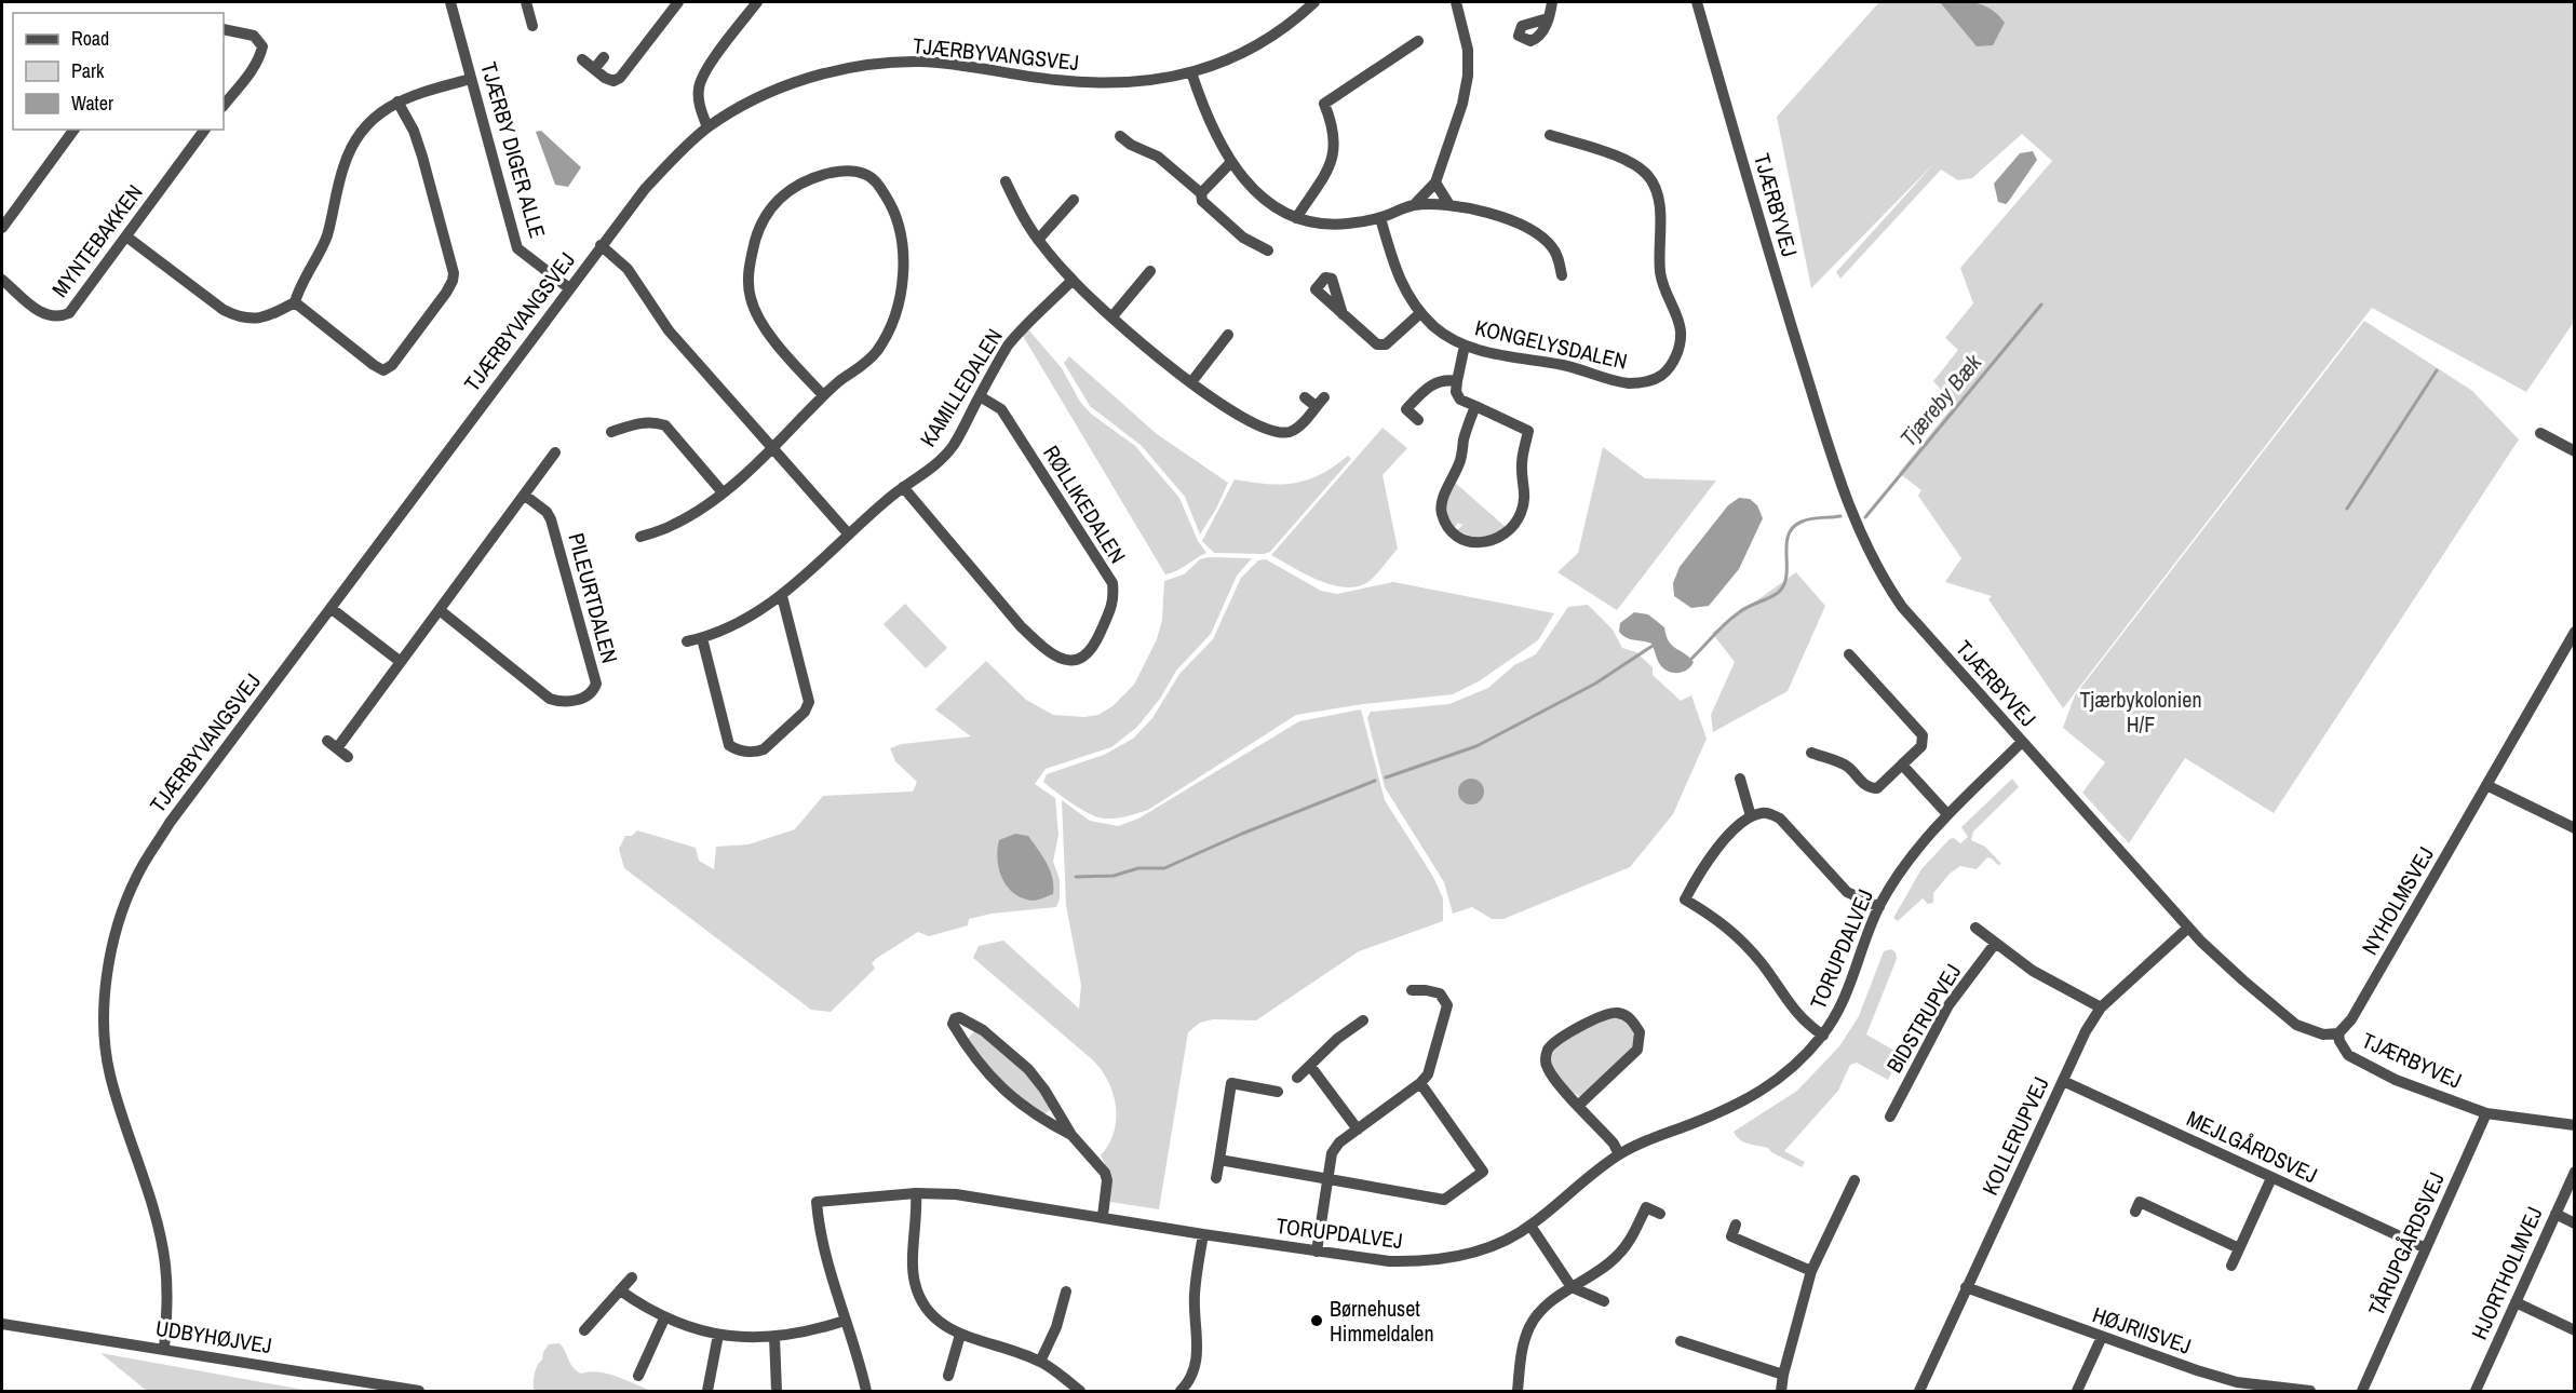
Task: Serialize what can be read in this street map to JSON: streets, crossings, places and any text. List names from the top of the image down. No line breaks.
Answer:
{"streets":{"street":["TJÆRBYVANGSVEJ","TJÆRBY DIGER ALLE","TJÆRBYVEJ","MYNTEBAKKEN","KONGELYSDALEN","KAMILLEDALEN","RØLLIKEDALEN","PILEURTDALEN","NYHOLMSVEJ","TORUPDALVEJ","BIDSTRUPVEJ","KOLLERUPVEJ","MEJLGÅRDSVEJ","TÅRUPGÅRDSVEJ","HJORTHOLMVEJ","HØJRIISVEJ","UDBYHØJVEJ"]},"crossings":[["TJÆRBYVANGSVEJ","TJÆRBY DIGER ALLE"],["TJÆRBYVANGSVEJ","KAMILLEDALEN"],["TJÆRBYVANGSVEJ","UDBYHØJVEJ"],["TJÆRBYVEJ","NYHOLMSVEJ"],["TJÆRBYVEJ","TORUPDALVEJ"],["TJÆRBYVEJ","KOLLERUPVEJ"],["TJÆRBYVEJ","TÅRUPGÅRDSVEJ"],["KAMILLEDALEN","RØLLIKEDALEN"],["KOLLERUPVEJ","MEJLGÅRDSVEJ"],["KOLLERUPVEJ","HØJRIISVEJ"],["MEJLGÅRDSVEJ","TÅRUPGÅRDSVEJ"]],"water":["Tjæreby Bæk"],"parks":["Tjærbykolonien H/F"],"places":["Børnehuset Himmeldalen"],"legend":["Road","Park","Water"]}
